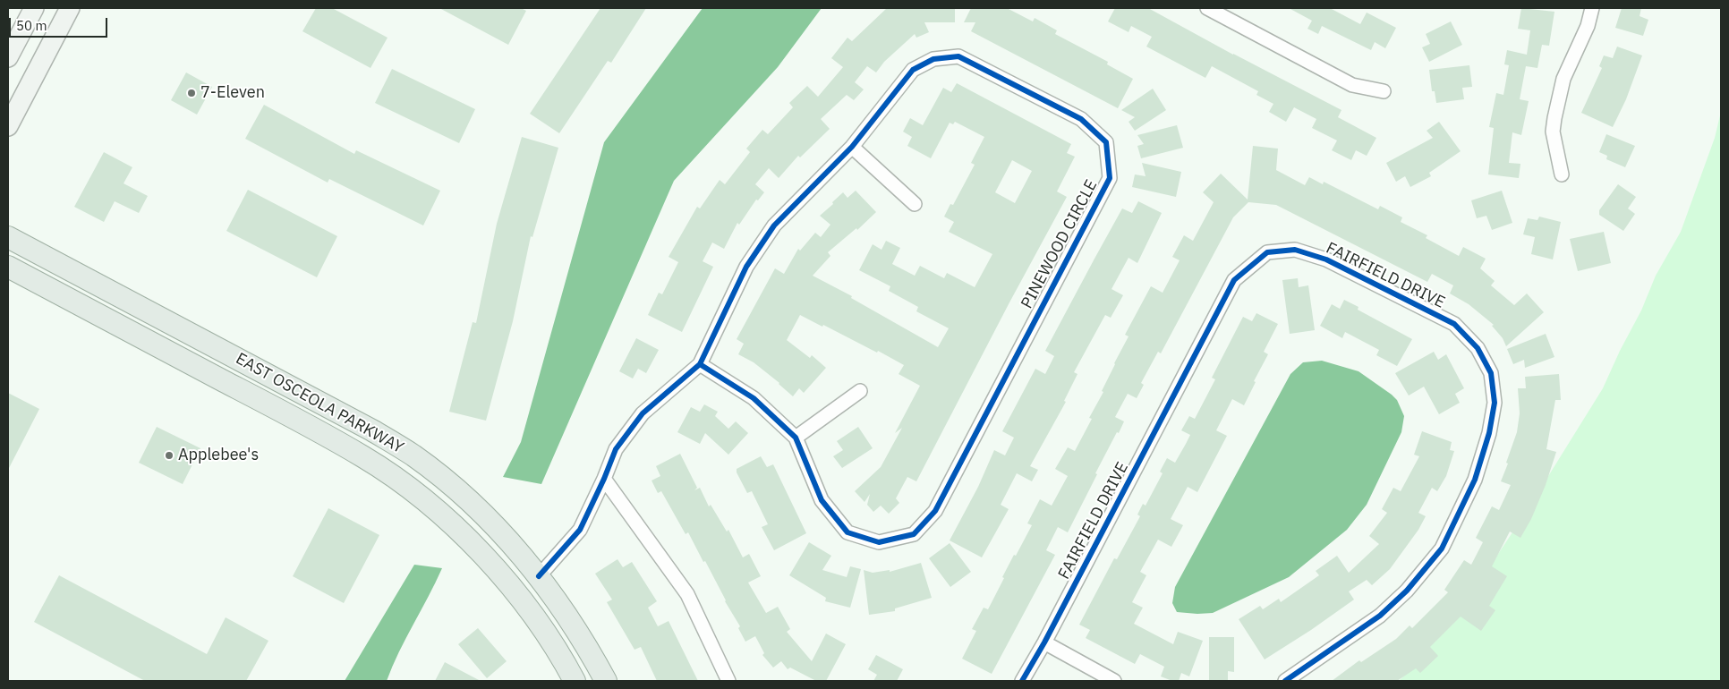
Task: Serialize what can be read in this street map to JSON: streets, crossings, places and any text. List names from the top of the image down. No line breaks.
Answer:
{"streets":{"main road":["EAST OSCEOLA PARKWAY"],"street":["PINEWOOD CIRCLE","FAIRFIELD DRIVE"]},"crossings":[["PINEWOOD CIRCLE","EAST OSCEOLA PARKWAY"]],"places":["7-Eleven","Applebee's"],"scale_bar":"50 m"}
